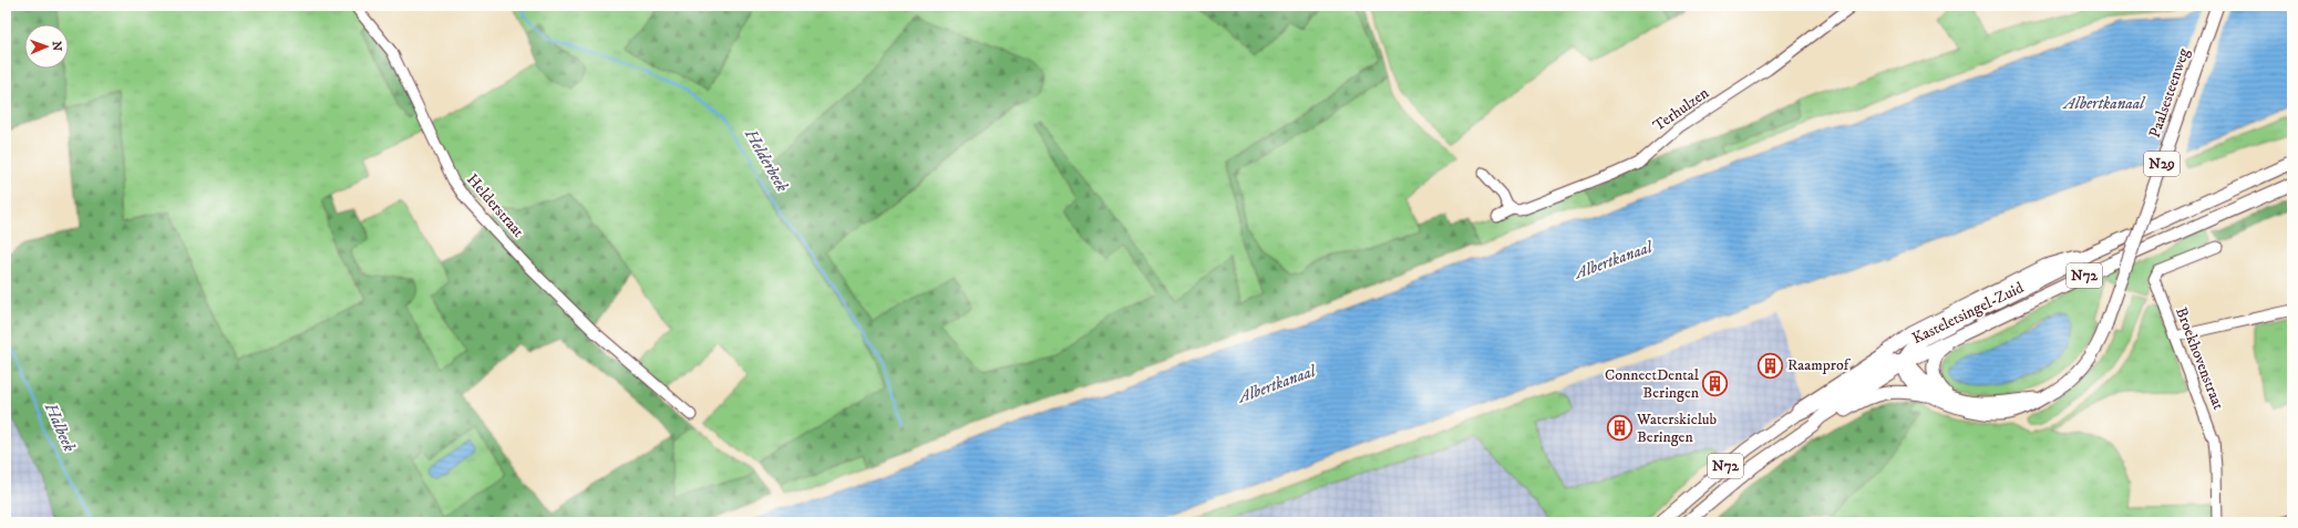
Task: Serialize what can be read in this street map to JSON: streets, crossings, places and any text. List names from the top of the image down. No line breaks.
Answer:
{"streets":{"main road":["Paalsesteenweg","N29","N72","Kasteletsingel-Zuid"],"street":["Terhulzen","Helderstraat","Broekhovenstraat"]},"crossings":[["Paalsesteenweg","Kasteletsingel-Zuid"]],"water":["Albertkanaal","Helderbeek","Halbeek"],"places":{"building":["Raamprof","ConnectDental Beringen","Waterskiclub Beringen"]},"north":"right"}
